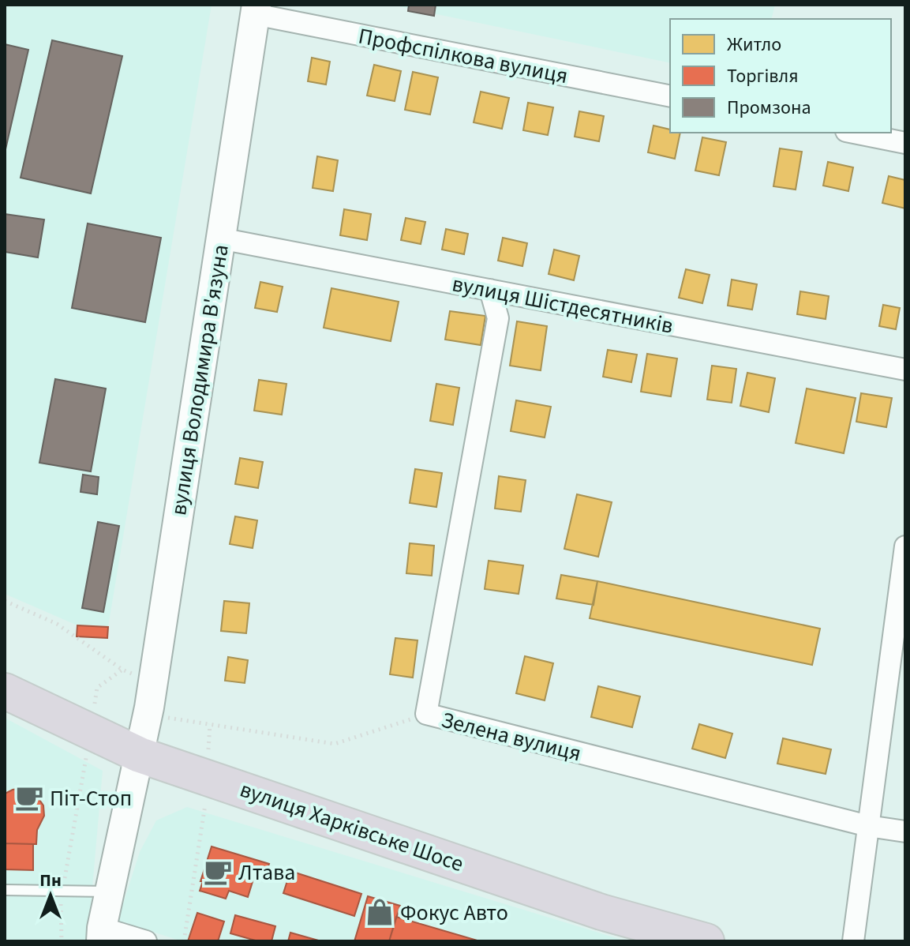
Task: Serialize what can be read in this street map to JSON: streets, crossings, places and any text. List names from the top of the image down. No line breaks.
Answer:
{"streets":{"highway":["вулиця Харківське Шосе"],"main road":["вулиця Володимира В'язуна"],"street":["Профспілкова вулиця","вулиця Шістдесятників","Зелена вулиця"]},"crossings":[["Профспілкова вулиця","вулиця Володимира В'язуна"],["вулиця Шістдесятників","вулиця Володимира В'язуна"],["вулиця Шістдесятників","Зелена вулиця"],["вулиця Володимира В'язуна","вулиця Харківське Шосе"]],"places":{"cafe":["Піт-Стоп","Лтава"],"shop":["Фокус Авто"]},"legend":["Житло","Торгівля","Промзона"],"north":"top"}
